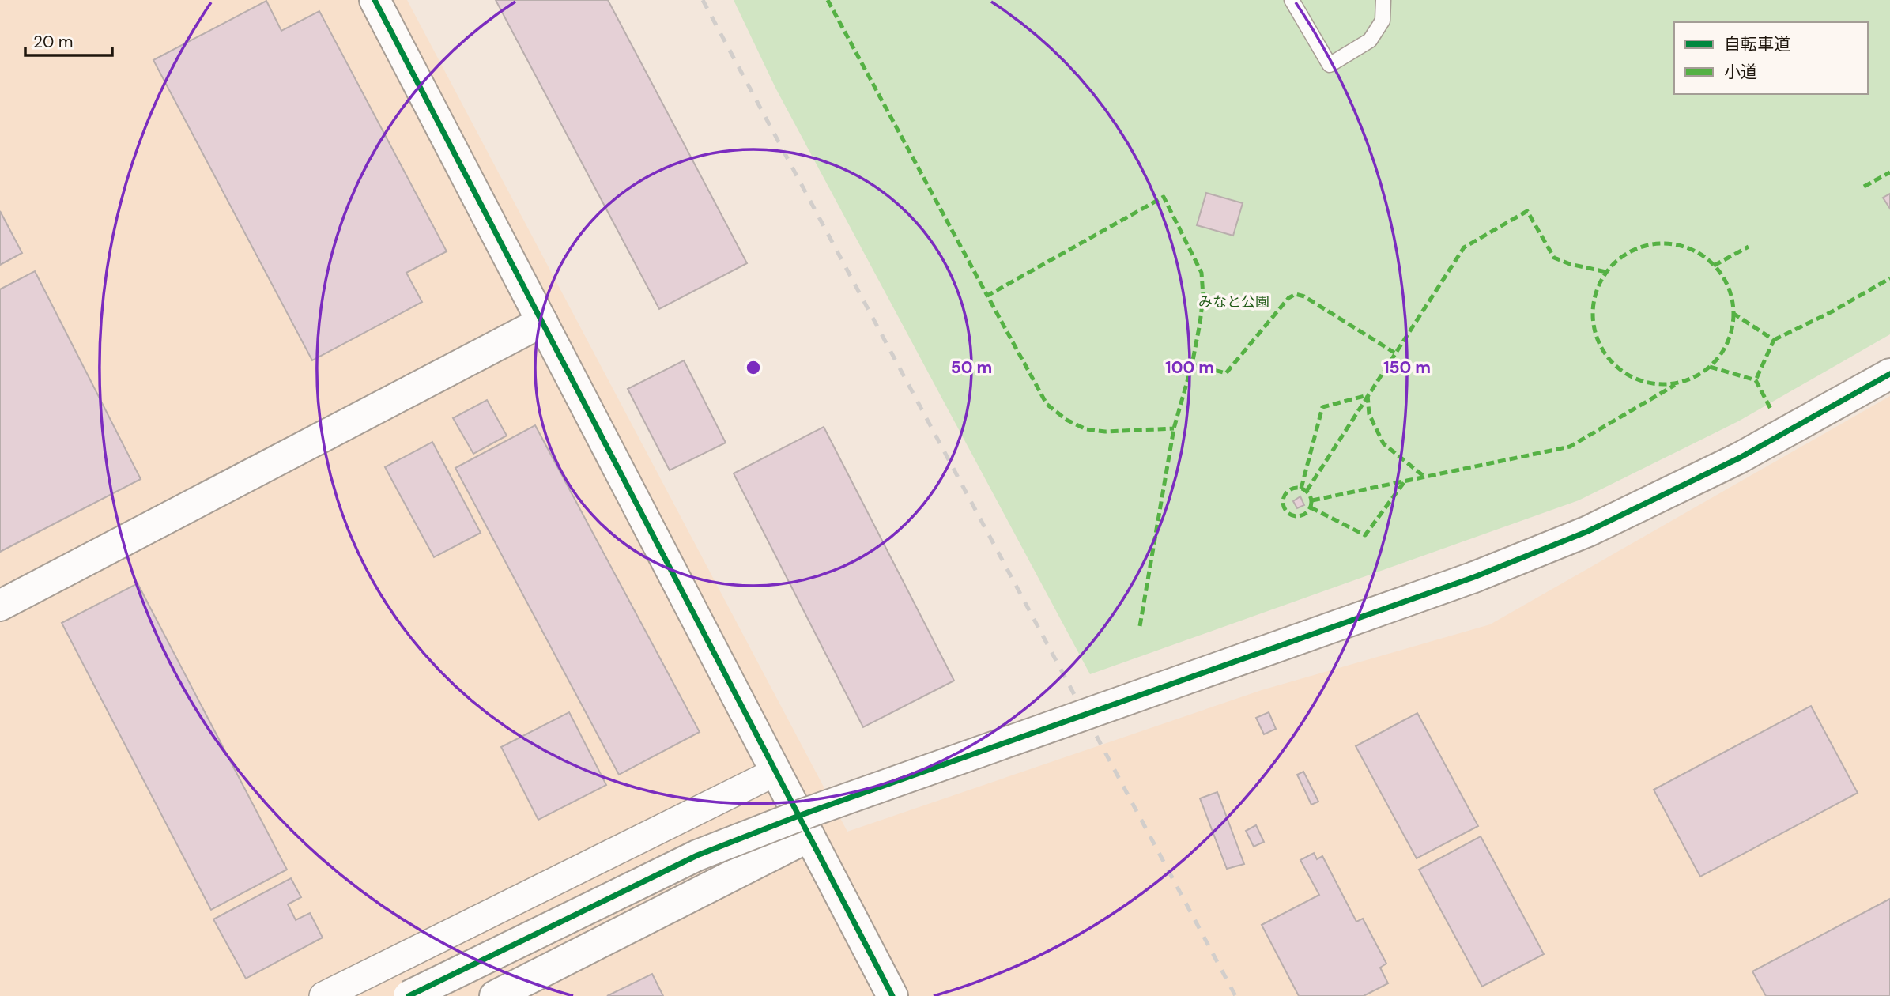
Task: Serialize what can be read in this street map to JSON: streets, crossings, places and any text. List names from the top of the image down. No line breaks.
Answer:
{"parks":["みなと公園"],"legend":["自転車道","小道"],"scale_bar":"20 m","rings":["50 m","100 m","150 m"]}
